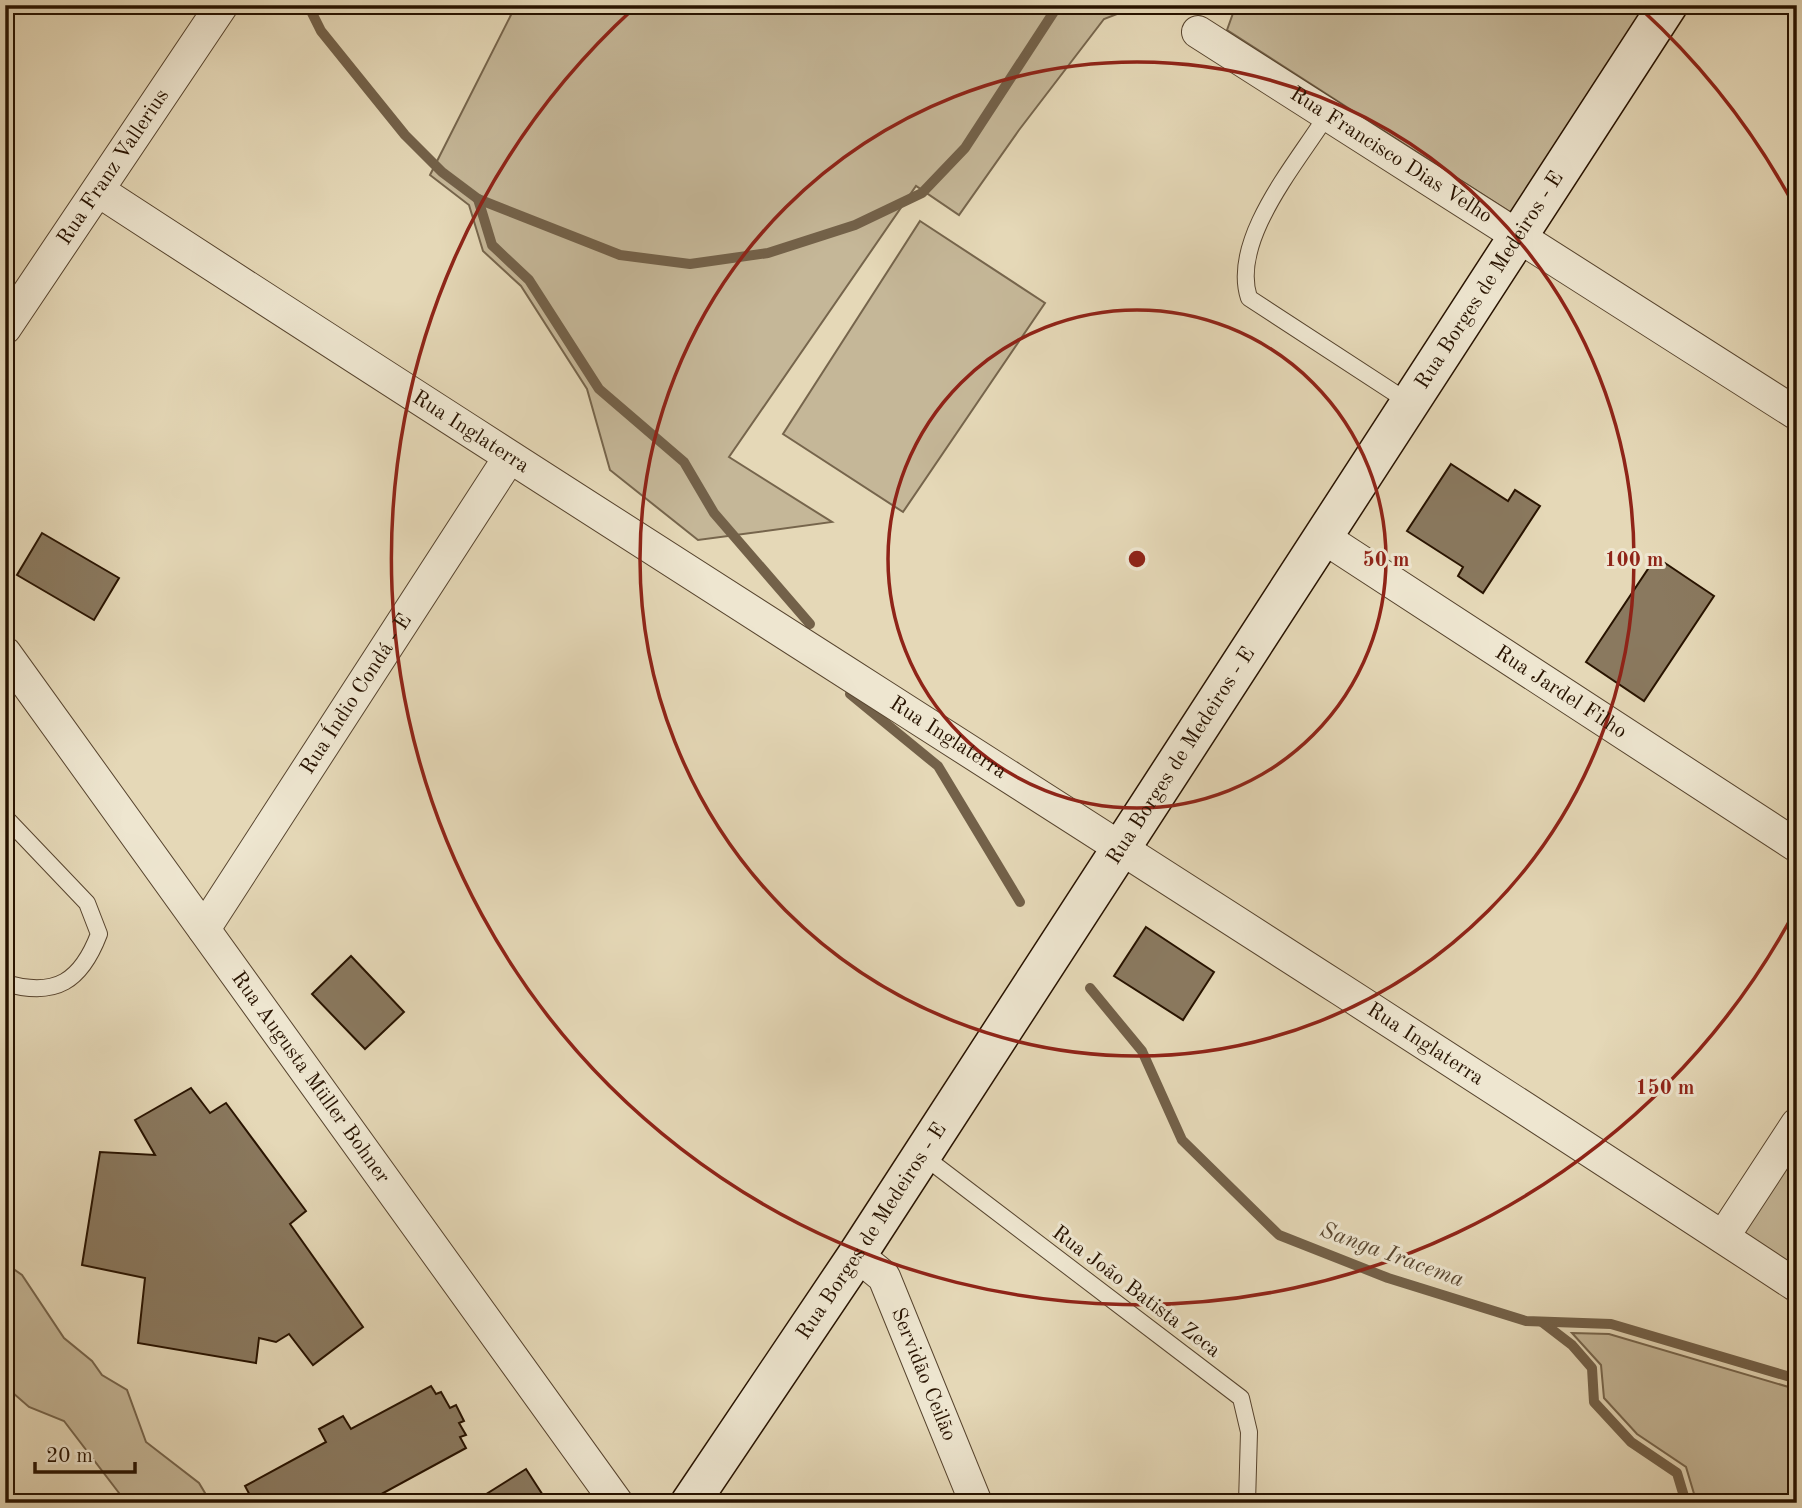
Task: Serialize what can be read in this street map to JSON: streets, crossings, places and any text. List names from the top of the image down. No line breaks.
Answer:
{"streets":{"street":["Rua Francisco Dias Velho","Rua Franz Vallerius","Rua Borges de Medeiros - E","Rua Inglaterra","Rua Jardel Filho","Rua Índio Condá - E","Rua Augusta Müller Bohner","Servidão Ceilão"],"lane":["Rua João Batista Zeca"]},"crossings":[["Rua Francisco Dias Velho","Rua Borges de Medeiros - E"],["Rua Franz Vallerius","Rua Inglaterra"],["Rua Borges de Medeiros - E","Rua Inglaterra"],["Rua Borges de Medeiros - E","Rua Jardel Filho"],["Rua Borges de Medeiros - E","Rua João Batista Zeca"],["Rua Borges de Medeiros - E","Servidão Ceilão"],["Rua Inglaterra","Rua Índio Condá - E"],["Rua Índio Condá - E","Rua Augusta Müller Bohner"]],"water":["Sanga Iracema"],"scale_bar":"20 m","rings":["50 m","100 m","150 m"]}
